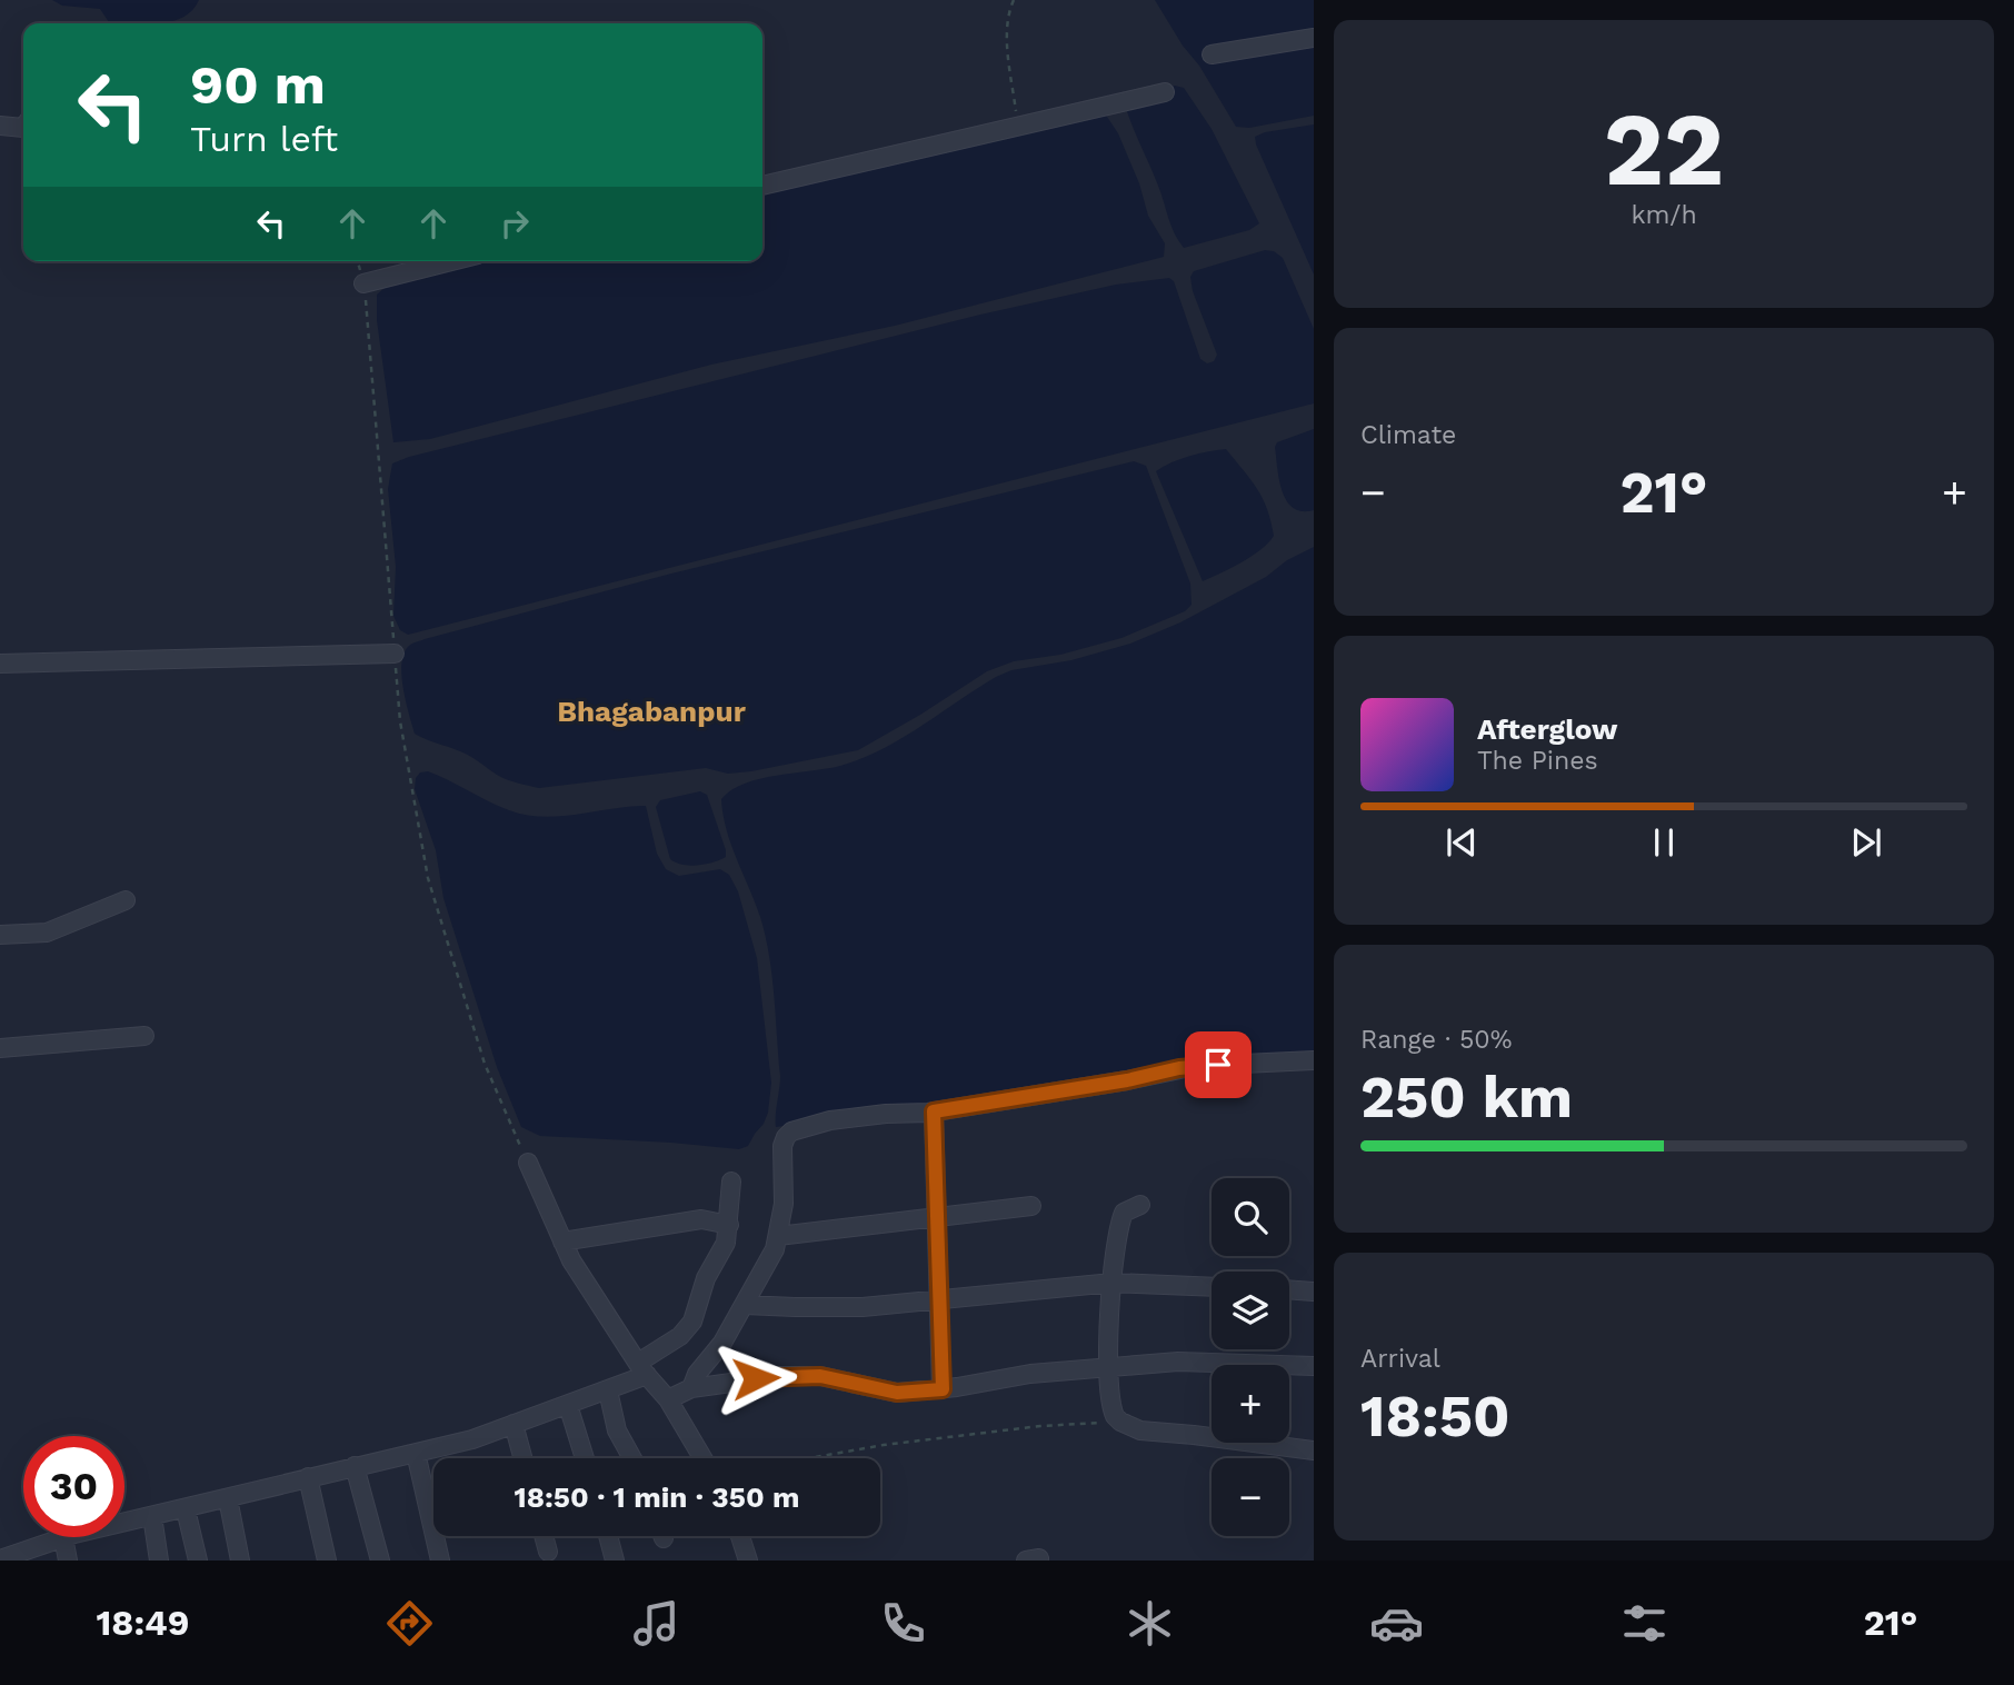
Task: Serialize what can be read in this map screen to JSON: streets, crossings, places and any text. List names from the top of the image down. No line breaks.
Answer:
{"districts":["Bhagabanpur"],"page":{"tile":[["22","km/h"],"Climate",["Range · 50%","250 km"],["Arrival","18:50"]],"turn":["90 m","Turn left"],"heat":["−","21°","+"],"song":["Afterglow","The Pines"],"map_buttons":["+","−"],"limit":"30","trip":"18:50 · 1 min · 350 m","tabs":["18:49","21°"]}}
